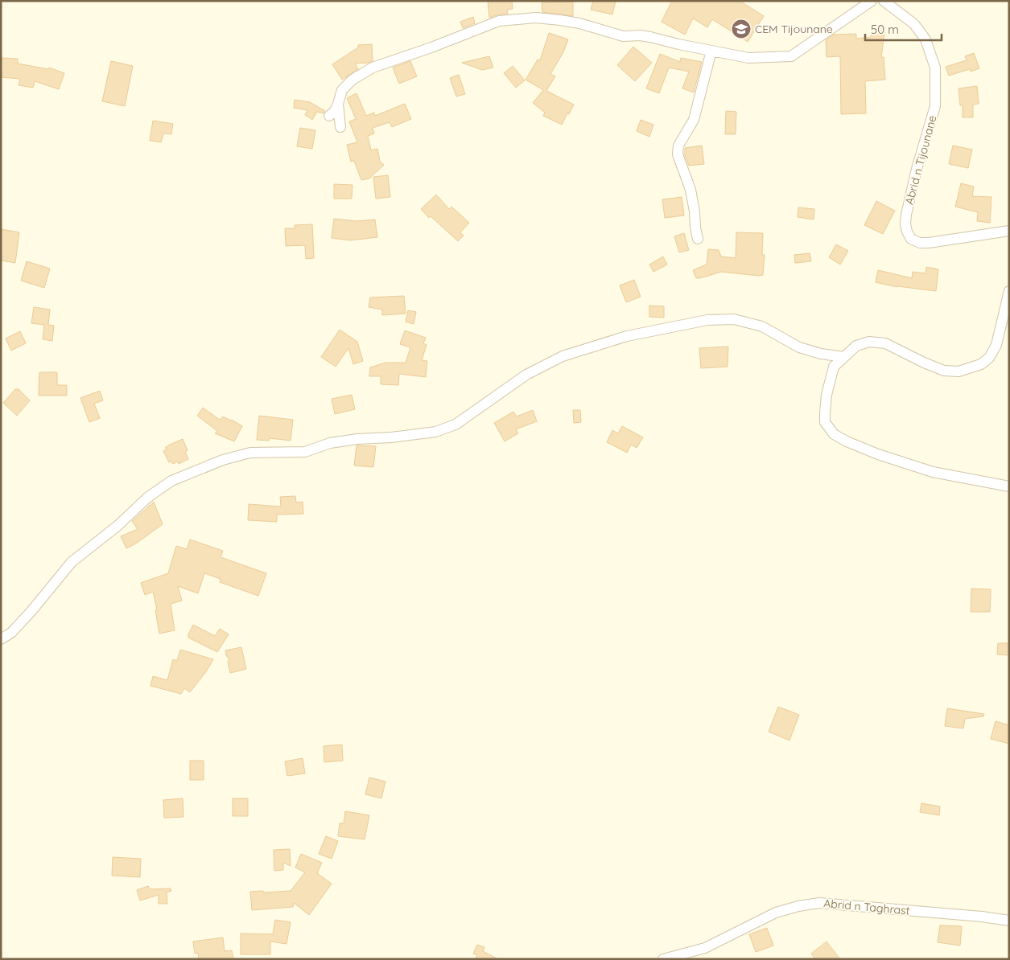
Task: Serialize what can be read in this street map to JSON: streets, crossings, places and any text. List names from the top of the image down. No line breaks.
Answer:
{"streets":{"street":["Abrid n Tijounane","Abrid n Taghrast"]},"places":{"school or university":["CEM Tijounane"]},"scale_bar":"50 m"}
